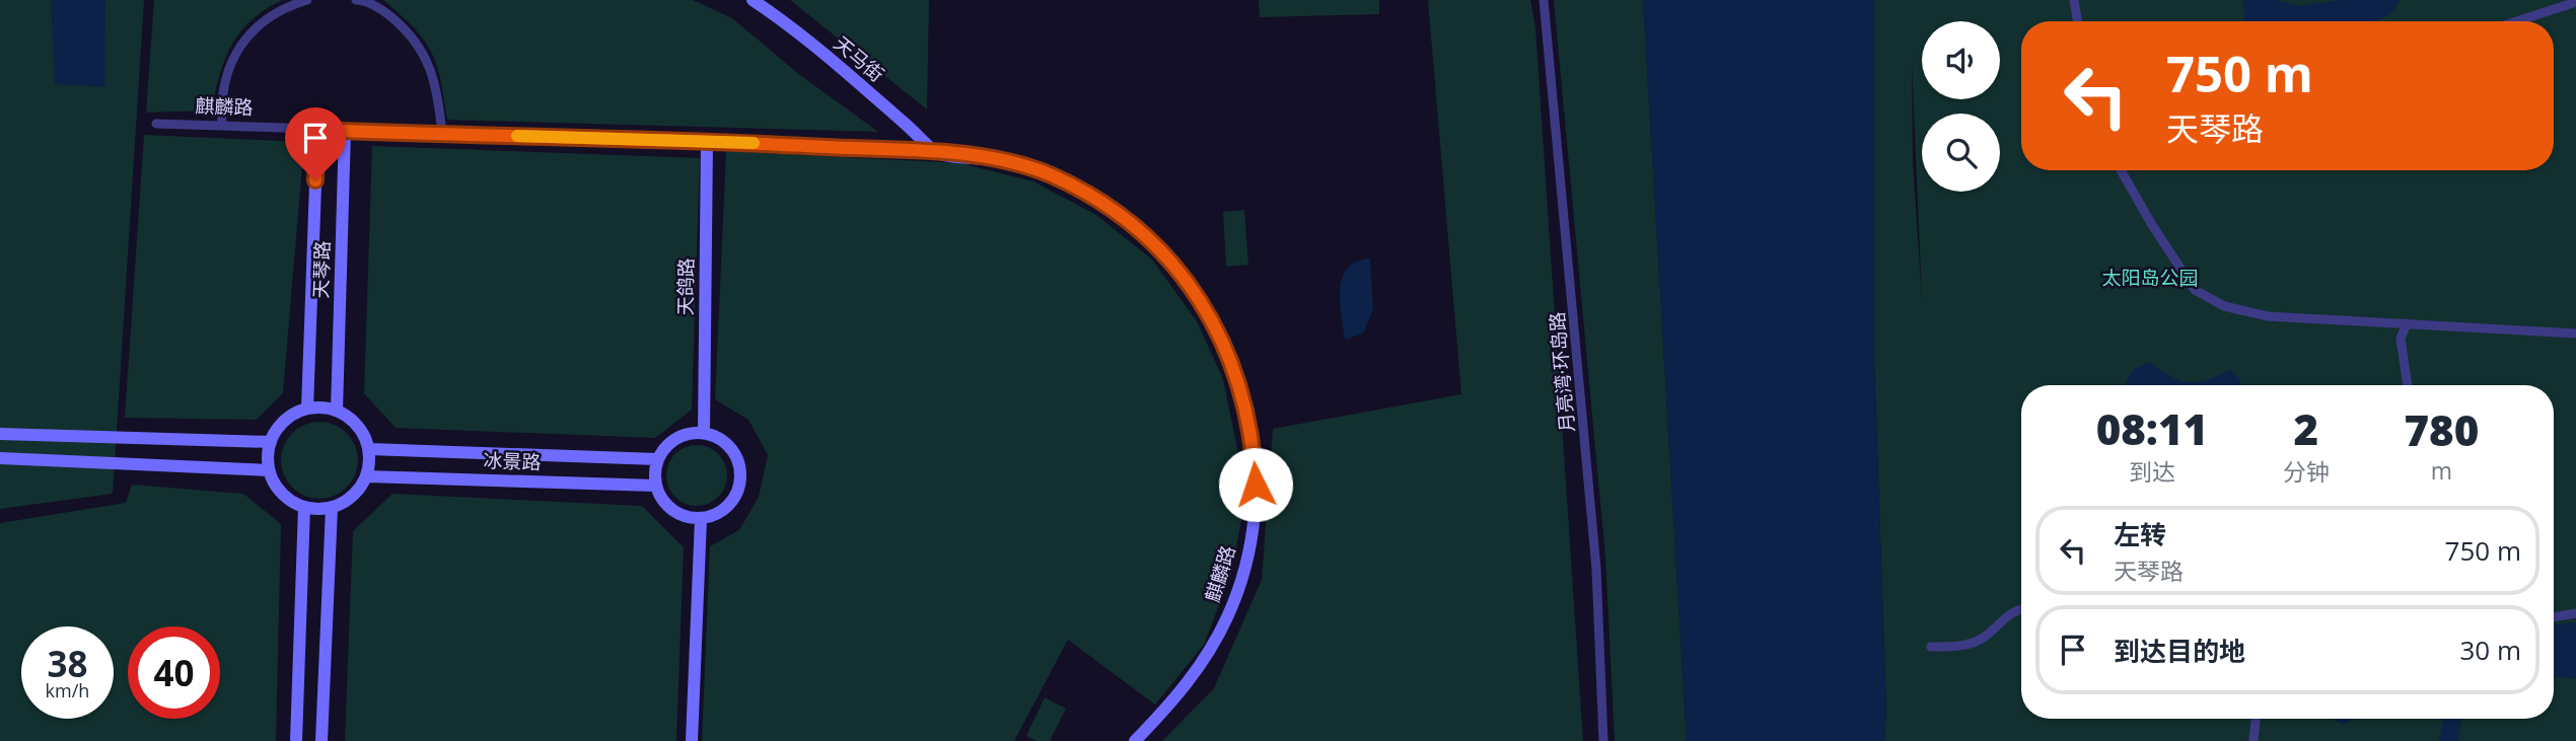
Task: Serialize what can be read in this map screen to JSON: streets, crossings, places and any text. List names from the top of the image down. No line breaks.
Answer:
{"streets":{"street":["天马街","麒麟路","天琴路","天鸽路","月亮湾·环岛路","冰景路"]},"crossings":[["天马街","麒麟路"],["麒麟路","天琴路"],["麒麟路","天鸽路"],["天琴路","冰景路"],["天鸽路","冰景路"]],"parks":["太阳岛公园"],"page":{"turn":["750 m","天琴路"],"eta":["08:11","到达","2","分钟","780","m"],"list":[{"name":"左转","note":"天琴路","value":"750 m"},{"name":"到达目的地","value":"30 m"}],"speed":"38 km/h","limit":"40"}}
